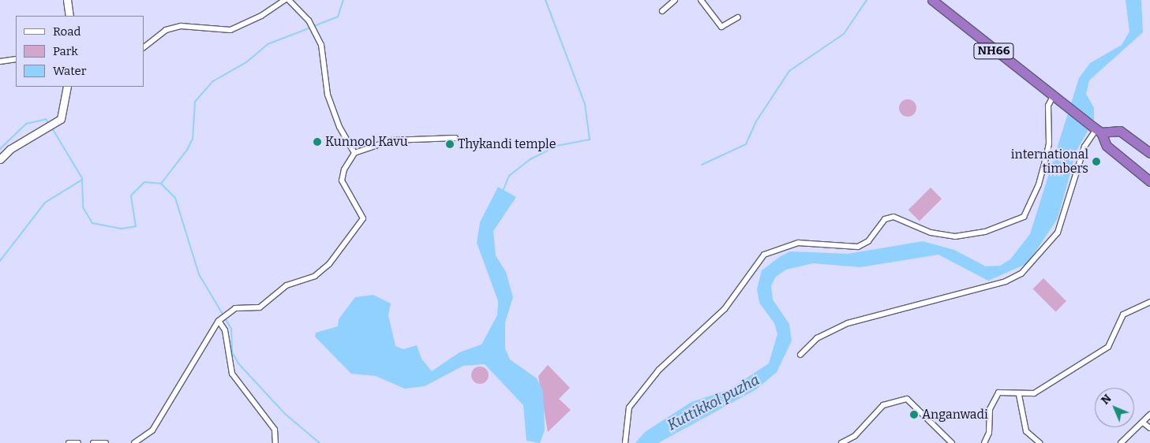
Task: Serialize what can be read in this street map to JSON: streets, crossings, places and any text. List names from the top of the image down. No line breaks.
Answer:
{"streets":{"highway":["NH66"]},"water":["Kuttikkol puzha"],"places":["Kunnool Kavu","Thykandi temple","international timbers","Anganwadi"],"legend":["Road","Park","Water"],"north":"top left"}
